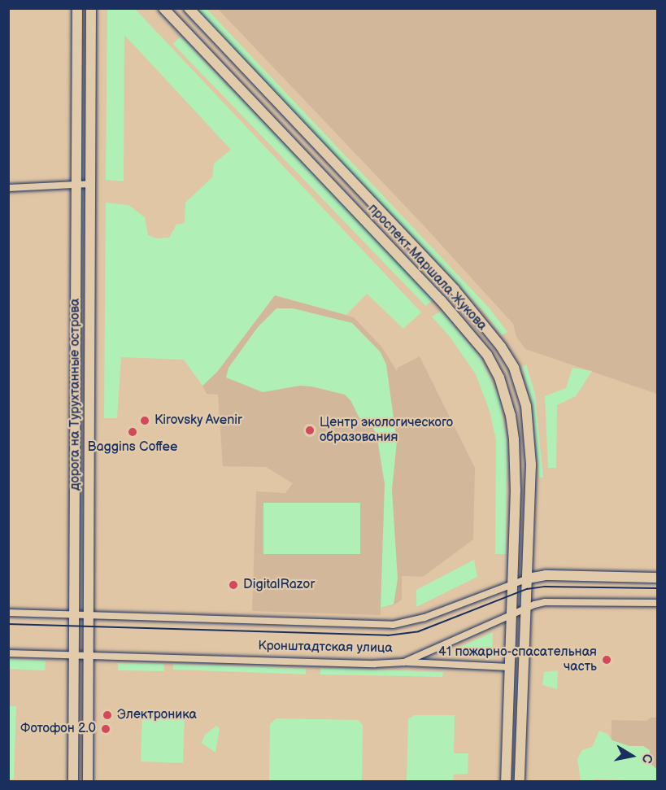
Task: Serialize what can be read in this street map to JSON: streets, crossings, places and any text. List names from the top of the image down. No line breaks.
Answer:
{"streets":{"main road":["проспект Маршала Жукова","дорога на Турухтанные острова","Кронштадтская улица"]},"crossings":[["проспект Маршала Жукова","Кронштадтская улица"],["дорога на Турухтанные острова","Кронштадтская улица"]],"places":["Kirovsky Avenir","Центр экологического образования","Baggins Coffee","DigitalRazor","41 пожарно-спасательная часть","Электроника","Фотофон 2.0"],"north":"right"}
